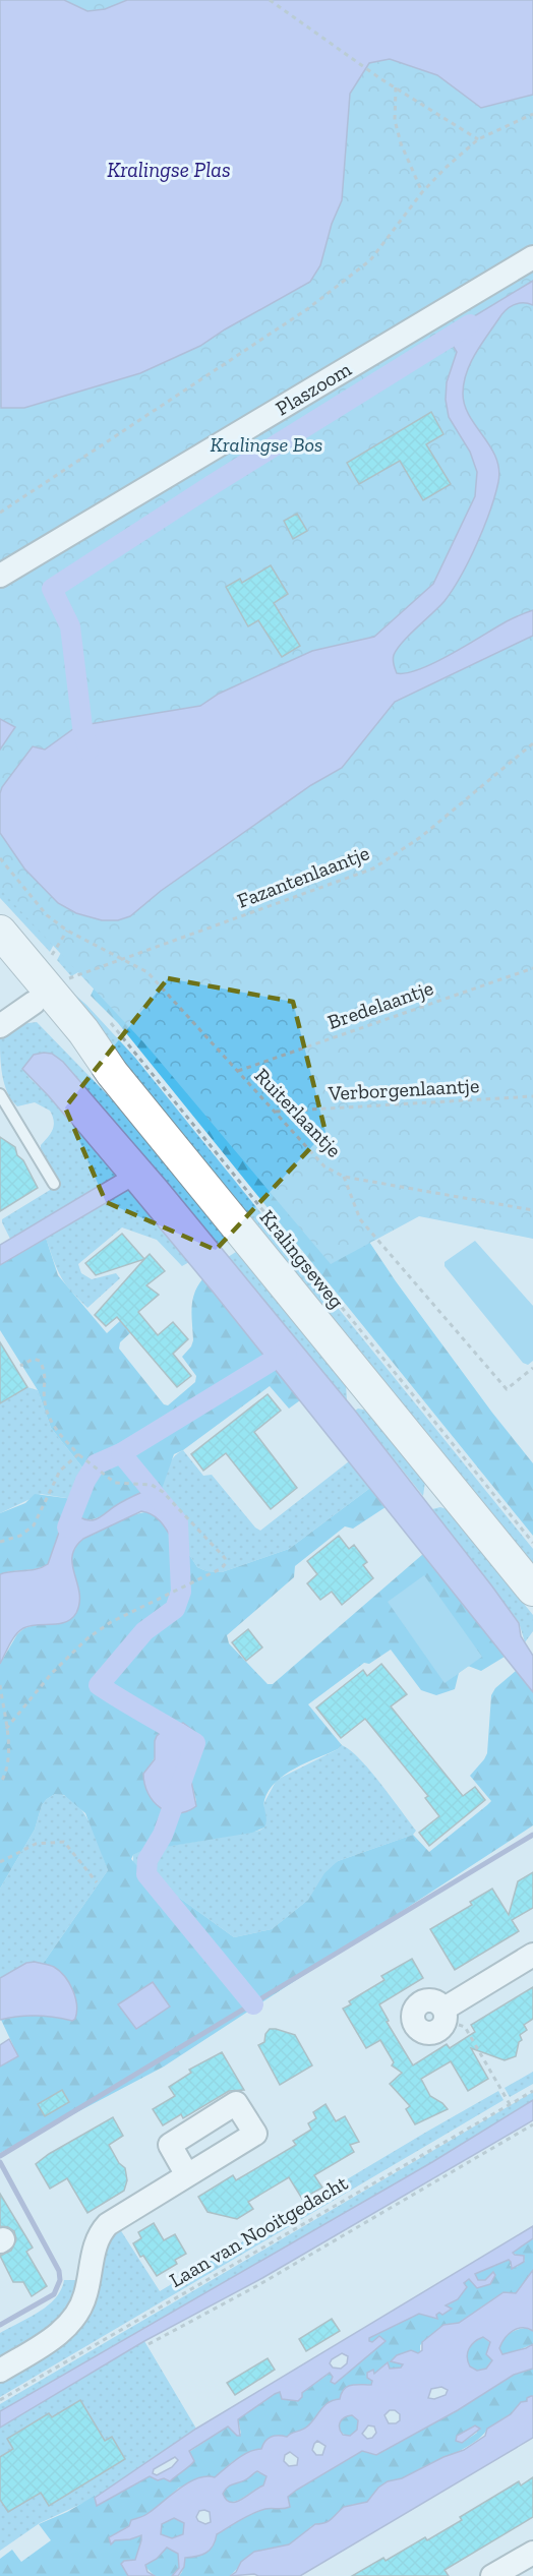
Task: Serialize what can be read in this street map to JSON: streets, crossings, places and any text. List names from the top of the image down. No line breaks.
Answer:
{"streets":{"main road":["Kralingseweg"],"street":["Plaszoom"],"path":["Fazantenlaantje","Bredelaantje","Verborgenlaantje","Ruiterlaantje","Laan van Nooitgedacht"]},"crossings":[["Fazantenlaantje","Ruiterlaantje"],["Fazantenlaantje","Kralingseweg"],["Bredelaantje","Ruiterlaantje"],["Verborgenlaantje","Ruiterlaantje"]],"water":["Kralingse Plas"],"parks":["Kralingse Bos"]}
